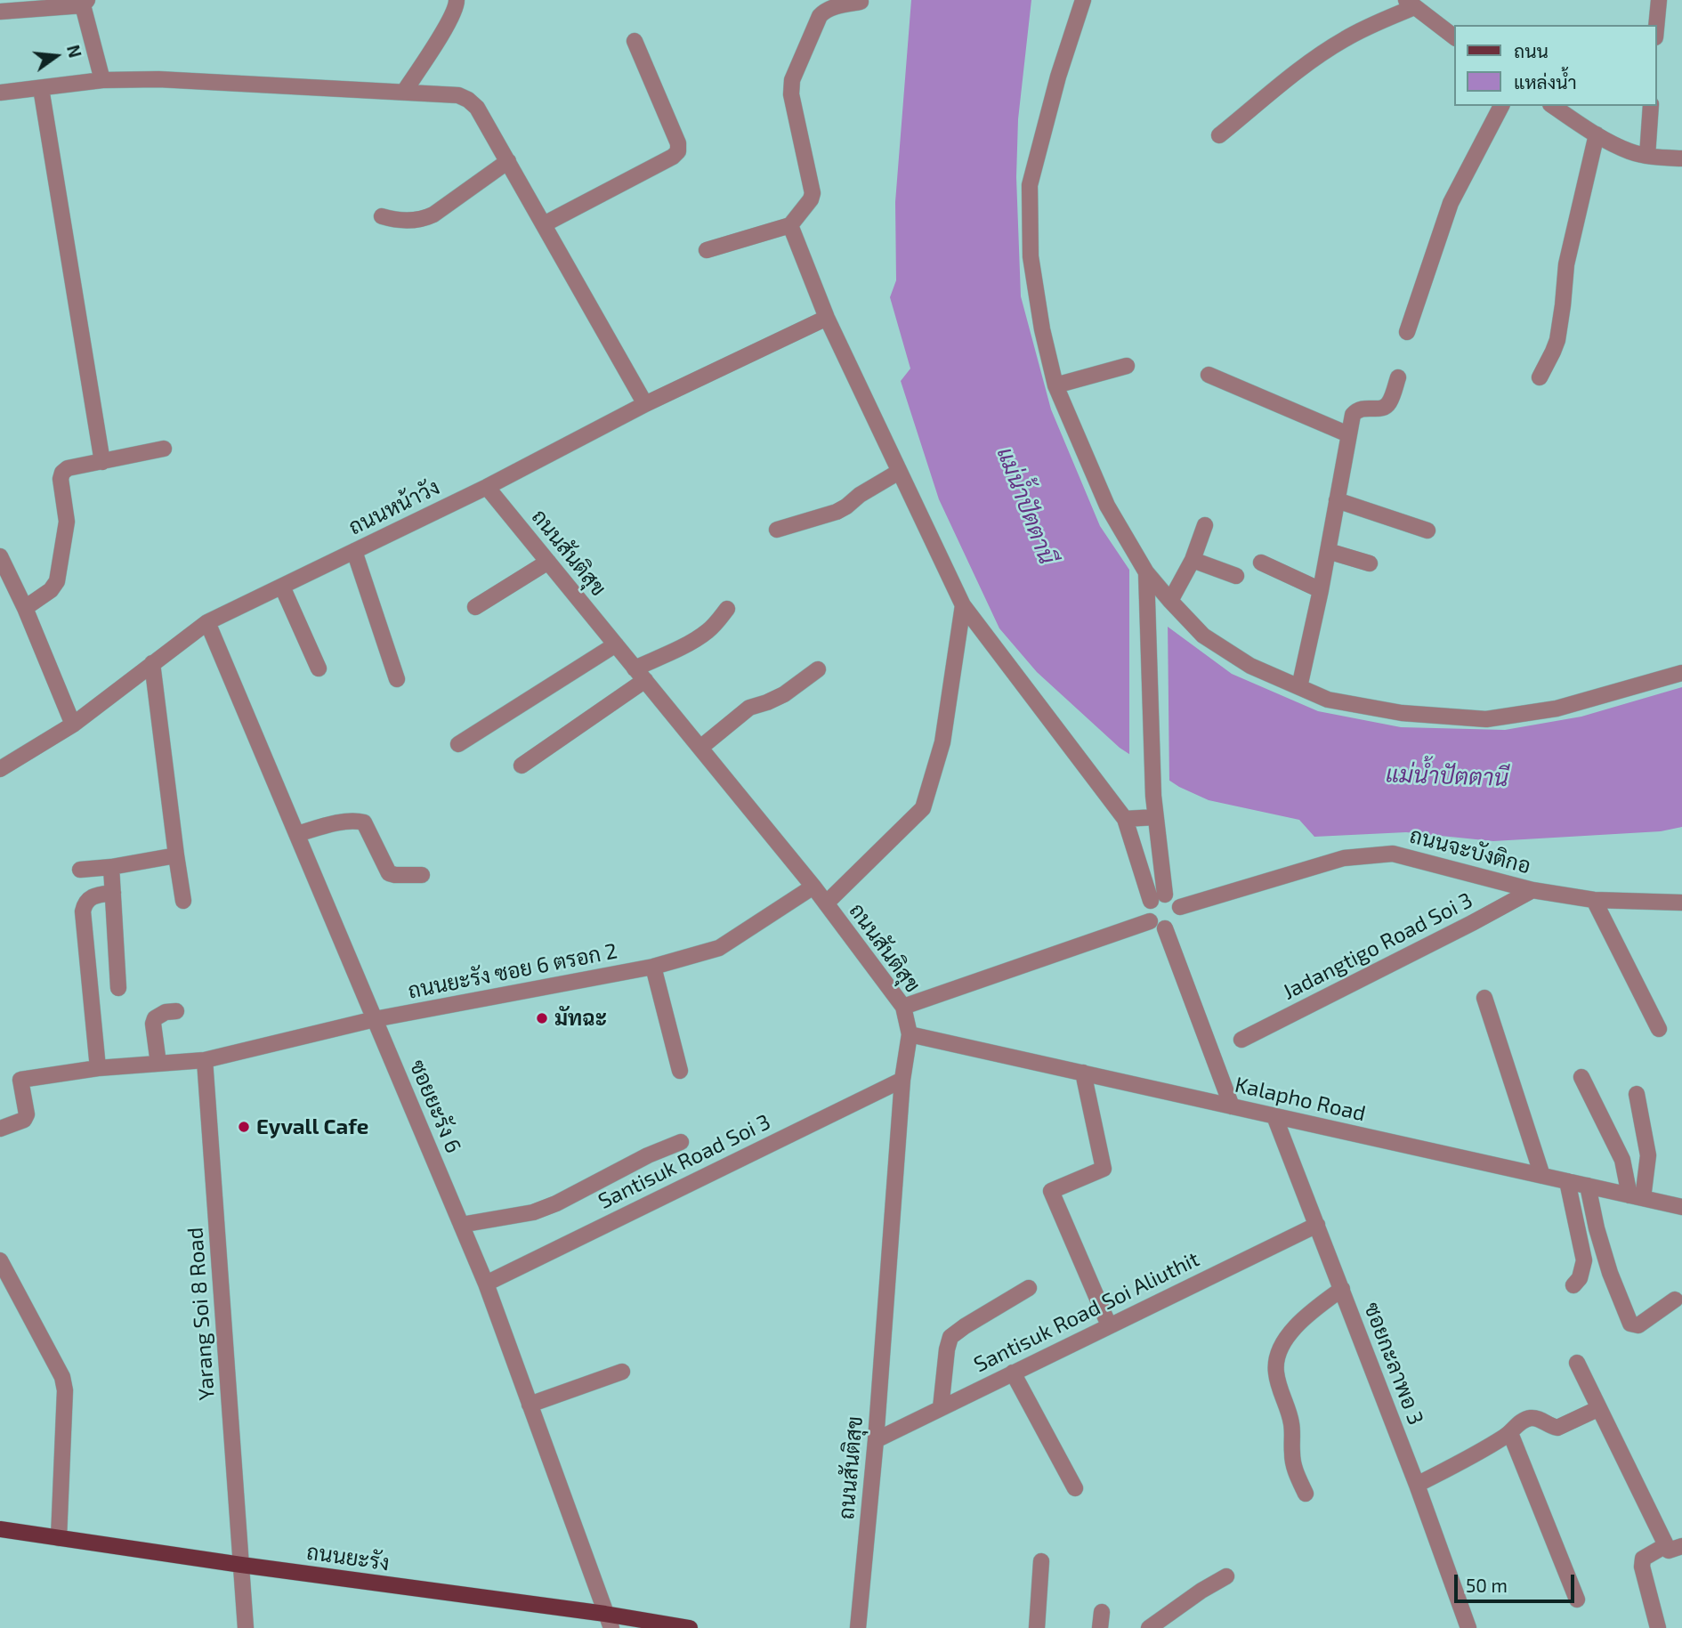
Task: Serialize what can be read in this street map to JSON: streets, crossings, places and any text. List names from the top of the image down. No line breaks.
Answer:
{"streets":{"main road":["ถนนยะรัง"],"street":["ถนนหน้าวัง","ถนนสันติสุข","ถนนจะบังติกอ","Jadangtigo Road Soi 3","ถนนยะรัง ซอย 6 ตรอก 2","Kalapho Road","ซอยยะรัง 6","Santisuk Road Soi 3","Santisuk Road Soi Aliuthit","Yarang Soi 8 Road","ซอยกะลาพอ 3"]},"crossings":[["ถนนหน้าวัง","ถนนสันติสุข"],["ถนนหน้าวัง","ซอยยะรัง 6"],["ถนนสันติสุข","ถนนยะรัง ซอย 6 ตรอก 2"],["ถนนสันติสุข","Kalapho Road"],["ถนนสันติสุข","Santisuk Road Soi 3"],["ถนนสันติสุข","Santisuk Road Soi Aliuthit"],["ถนนจะบังติกอ","Jadangtigo Road Soi 3"],["ถนนยะรัง ซอย 6 ตรอก 2","ซอยยะรัง 6"],["ถนนยะรัง ซอย 6 ตรอก 2","Yarang Soi 8 Road"],["Kalapho Road","ซอยกะลาพอ 3"],["ซอยยะรัง 6","Santisuk Road Soi 3"],["ซอยยะรัง 6","ถนนยะรัง"],["Santisuk Road Soi Aliuthit","ซอยกะลาพอ 3"],["Yarang Soi 8 Road","ถนนยะรัง"]],"water":["แม่น้ำปัตตานี"],"places":["มัทฉะ","Eyvall Cafe"],"legend":["ถนน","แหล่งน้ำ"],"scale_bar":"50 m","north":"right"}
